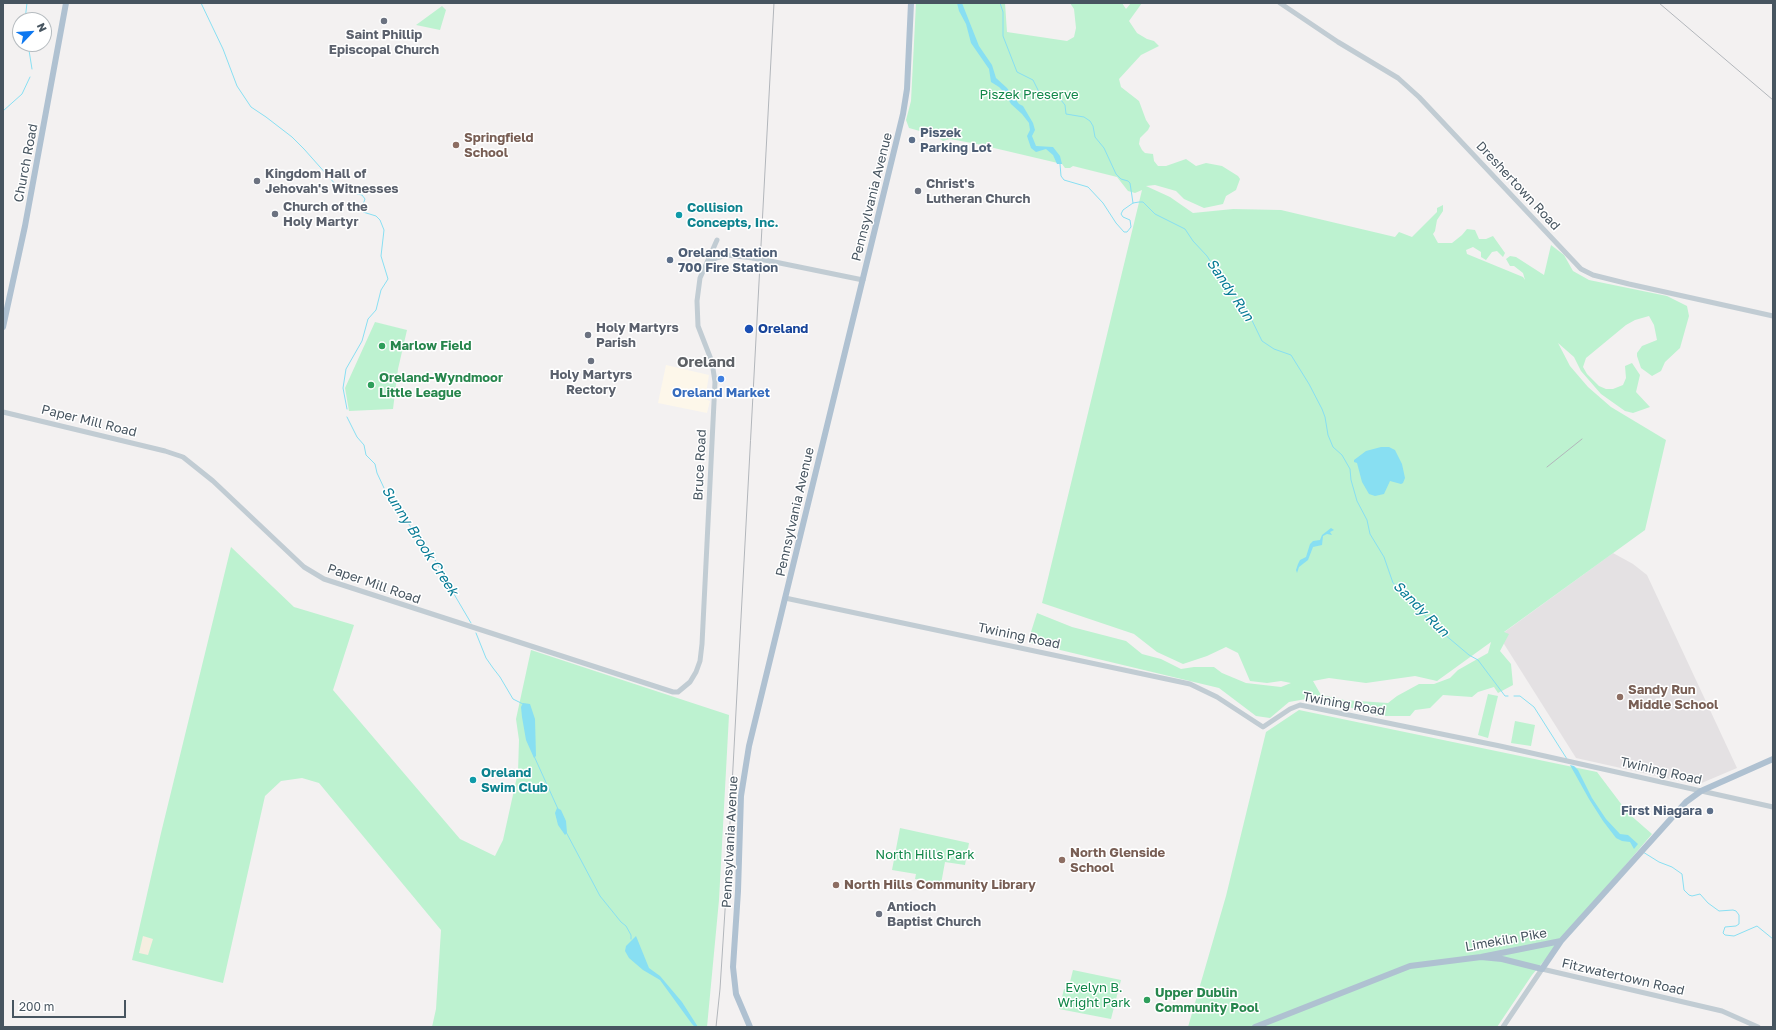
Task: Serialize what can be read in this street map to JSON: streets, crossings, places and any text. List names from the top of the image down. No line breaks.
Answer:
{"streets":{"main road":["Church Road","Pennsylvania Avenue","Limekiln Pike","Fitzwatertown Road"],"street":["Dreshertown Road","Paper Mill Road","Bruce Road","Twining Road"]},"crossings":[["Pennsylvania Avenue","Twining Road"],["Paper Mill Road","Bruce Road"],["Twining Road","Limekiln Pike"],["Limekiln Pike","Fitzwatertown Road"]],"districts":["Oreland"],"water":["Sandy Run","Sunny Brook Creek"],"parks":["Piszek Preserve","North Hills Park","Evelyn B. Wright Park"],"places":["Saint Phillip Episcopal Church","Piszek Parking Lot","Springfield School","Kingdom Hall of Jehovah's Witnesses","Christ's Lutheran Church","Church of the Holy Martyr","Collision Concepts, Inc.","Oreland Station 700 Fire Station","Oreland","Holy Martyrs Parish","Marlow Field","Holy Martyrs Rectory","Oreland Market","Oreland-Wyndmoor Little League","Sandy Run Middle School","Oreland Swim Club","First Niagara","North Glenside School","North Hills Community Library","Antioch Baptist Church","Upper Dublin Community Pool"],"scale_bar":"200 m","north":"top right"}
